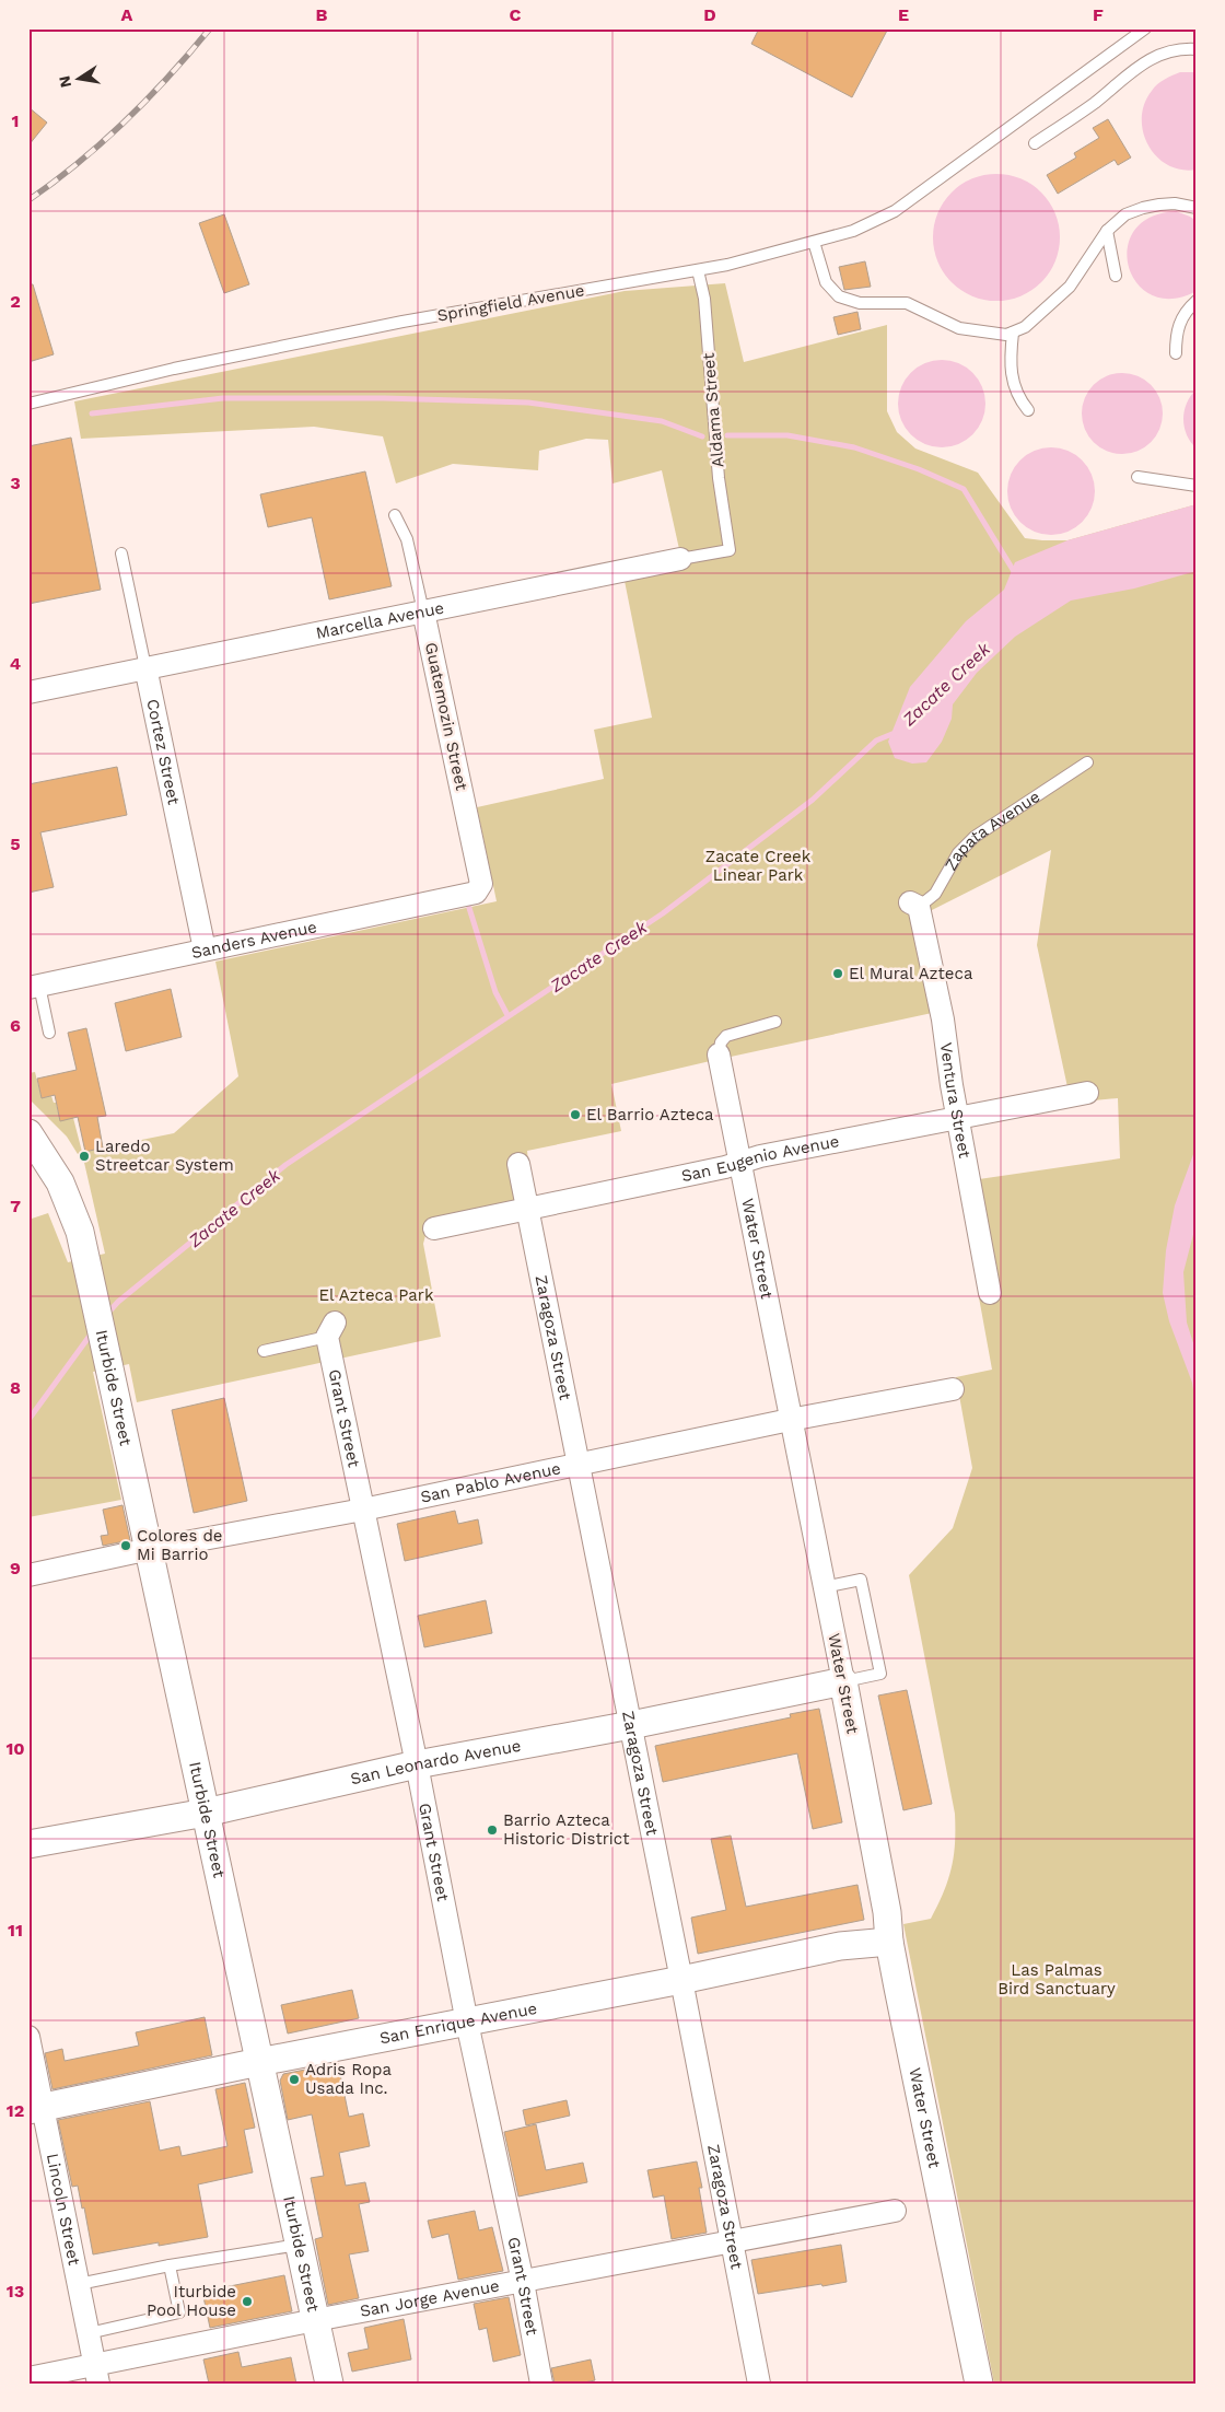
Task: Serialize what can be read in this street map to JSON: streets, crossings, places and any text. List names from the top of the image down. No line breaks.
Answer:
{"streets":{"street":["Marcella Avenue","Guatemozin Street","Cortez Street","Sanders Avenue","Ventura Street","San Eugenio Avenue","Water Street","Zaragoza Street","Iturbide Street","Grant Street","San Pablo Avenue","San Leonardo Avenue","San Enrique Avenue","Lincoln Street","San Jorge Avenue"],"lane":["Springfield Avenue","Aldama Street","Zapata Avenue"]},"crossings":[["Springfield Avenue","Aldama Street"],["Aldama Street","Marcella Avenue"],["Marcella Avenue","Guatemozin Street"],["Marcella Avenue","Cortez Street"],["Guatemozin Street","Sanders Avenue"],["Cortez Street","Sanders Avenue"],["Zapata Avenue","Ventura Street"],["Ventura Street","San Eugenio Avenue"],["San Eugenio Avenue","Water Street"],["San Eugenio Avenue","Zaragoza Street"],["Water Street","San Pablo Avenue"],["Water Street","San Leonardo Avenue"],["Water Street","San Enrique Avenue"],["Zaragoza Street","San Pablo Avenue"],["Zaragoza Street","San Leonardo Avenue"],["Zaragoza Street","San Enrique Avenue"],["Zaragoza Street","San Jorge Avenue"],["Iturbide Street","San Pablo Avenue"],["Iturbide Street","San Leonardo Avenue"],["Iturbide Street","San Enrique Avenue"],["Iturbide Street","San Jorge Avenue"],["Grant Street","San Pablo Avenue"],["Grant Street","San Leonardo Avenue"],["Grant Street","San Enrique Avenue"],["Grant Street","San Jorge Avenue"],["San Enrique Avenue","Lincoln Street"],["Lincoln Street","San Jorge Avenue"]],"water":["Zacate Creek"],"parks":["Zacate Creek Linear Park","El Azteca Park","Las Palmas Bird Sanctuary"],"places":["El Mural Azteca","El Barrio Azteca","Laredo Streetcar System","Colores de Mi Barrio","Barrio Azteca Historic District","Adris Ropa Usada Inc.","Iturbide Pool House"],"north":"left","grid":{"columns":["A","B","C","D","E","F"],"rows":["1","2","3","4","5","6","7","8","9","10","11","12","13"]}}
